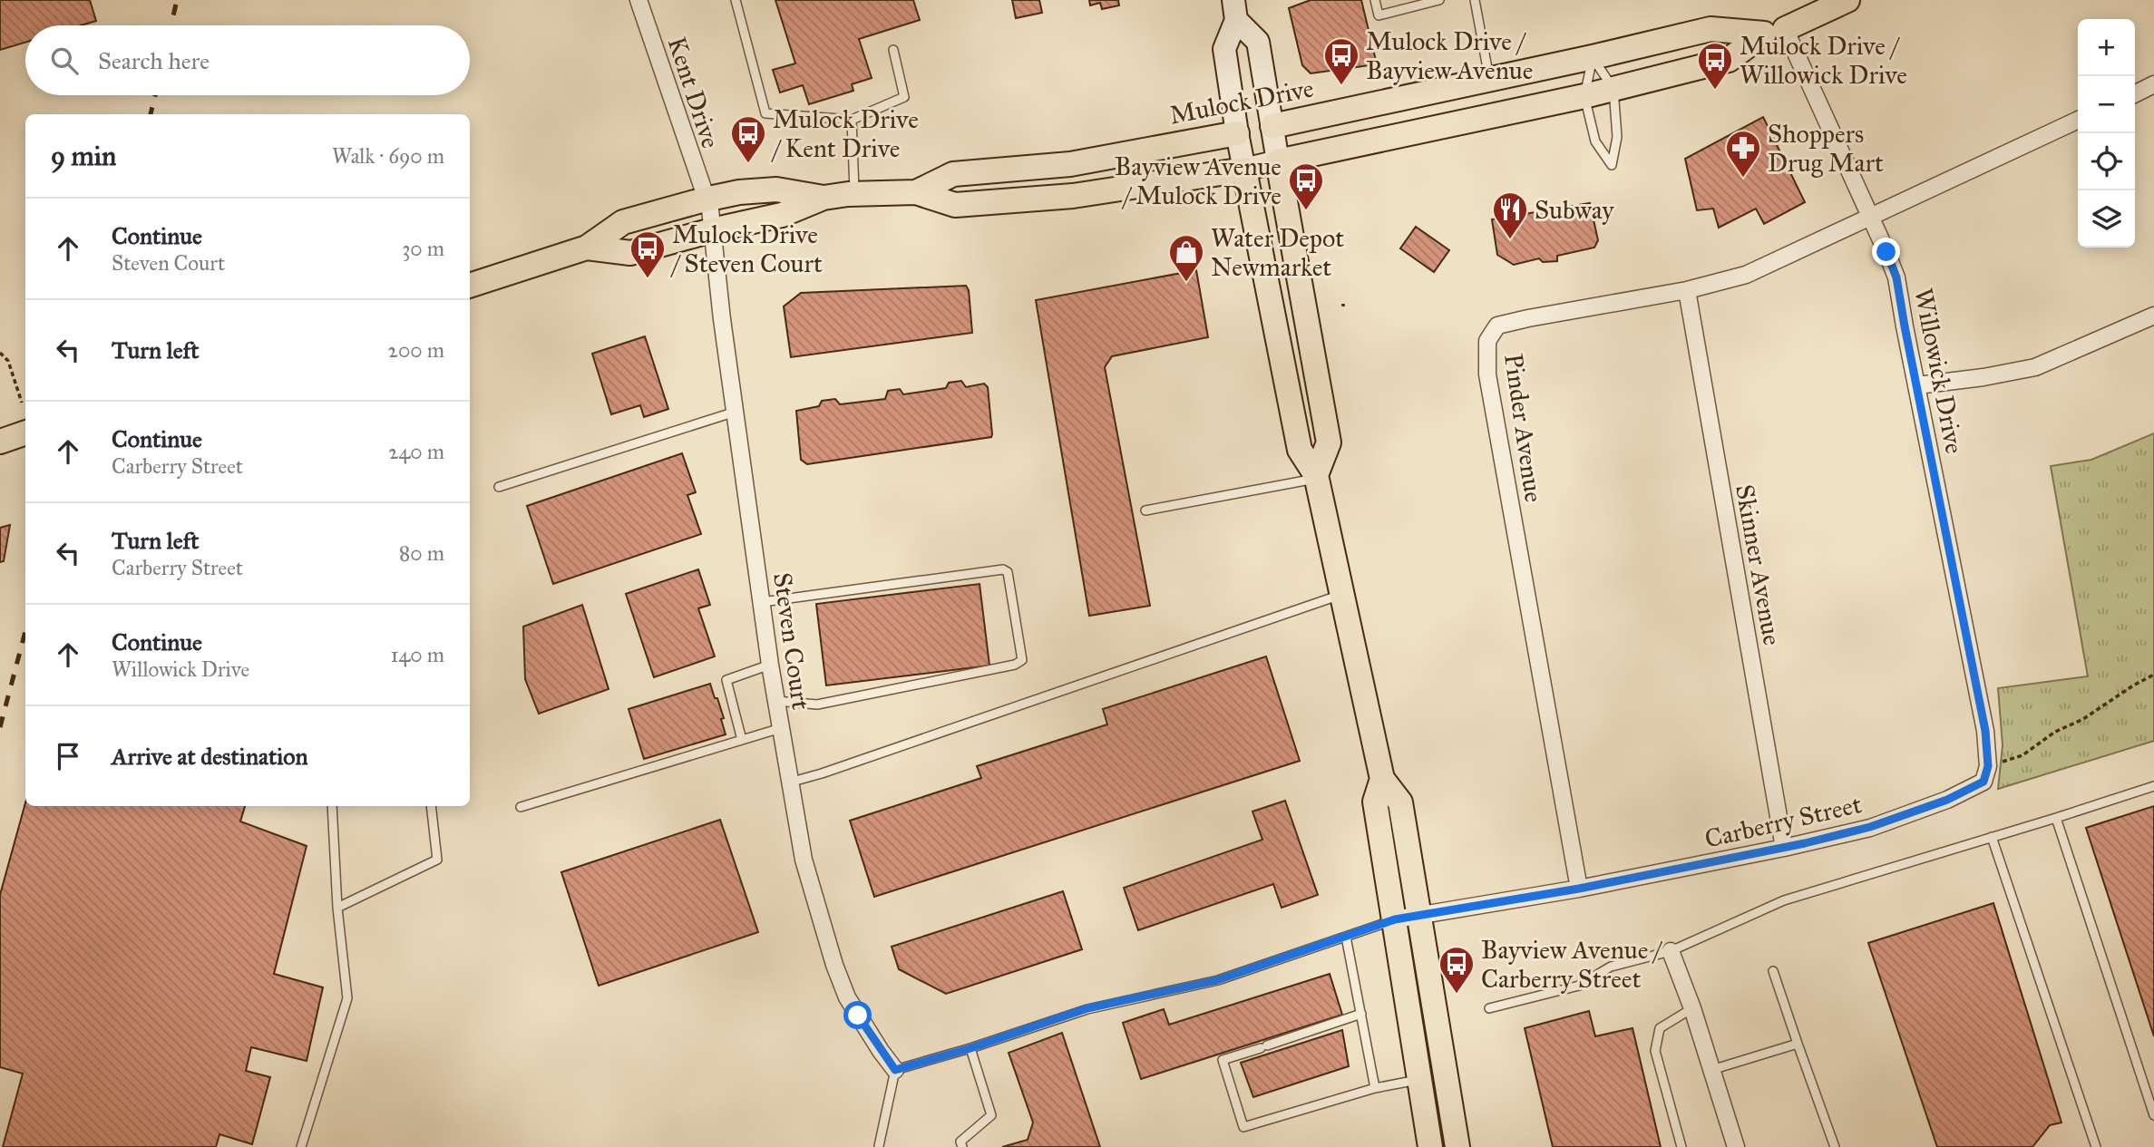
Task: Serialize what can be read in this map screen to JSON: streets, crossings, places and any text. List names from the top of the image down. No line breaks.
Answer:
{"streets":{"main road":["Mulock Drive"],"street":["Kent Drive","Willowick Drive","Pinder Avenue","Skinner Avenue","Steven Court","Carberry Street"]},"crossings":[["Kent Drive","Mulock Drive"],["Kent Drive","Steven Court"],["Mulock Drive","Willowick Drive"],["Mulock Drive","Steven Court"],["Willowick Drive","Pinder Avenue"],["Willowick Drive","Carberry Street"],["Pinder Avenue","Skinner Avenue"],["Pinder Avenue","Carberry Street"],["Skinner Avenue","Carberry Street"]],"places":{"bus stop":["Mulock Drive / Bayview Avenue","Mulock Drive / Willowick Drive","Mulock Drive / Kent Drive","Bayview Avenue / Mulock Drive","Mulock Drive / Steven Court","Bayview Avenue / Carberry Street"],"pharmacy":["Shoppers Drug Mart"],"restaurant":["Subway"],"shop":["Water Depot Newmarket"]},"page":{"map_buttons":["+","−"],"search":"Search here","heading":["9 min","Walk · 690 m"],"list":[["Continue","Steven Court","30 m"],["Turn left","200 m"],["Continue","Carberry Street","240 m"],["Turn left","Carberry Street","80 m"],["Continue","Willowick Drive","140 m"],"Arrive at destination"]}}
